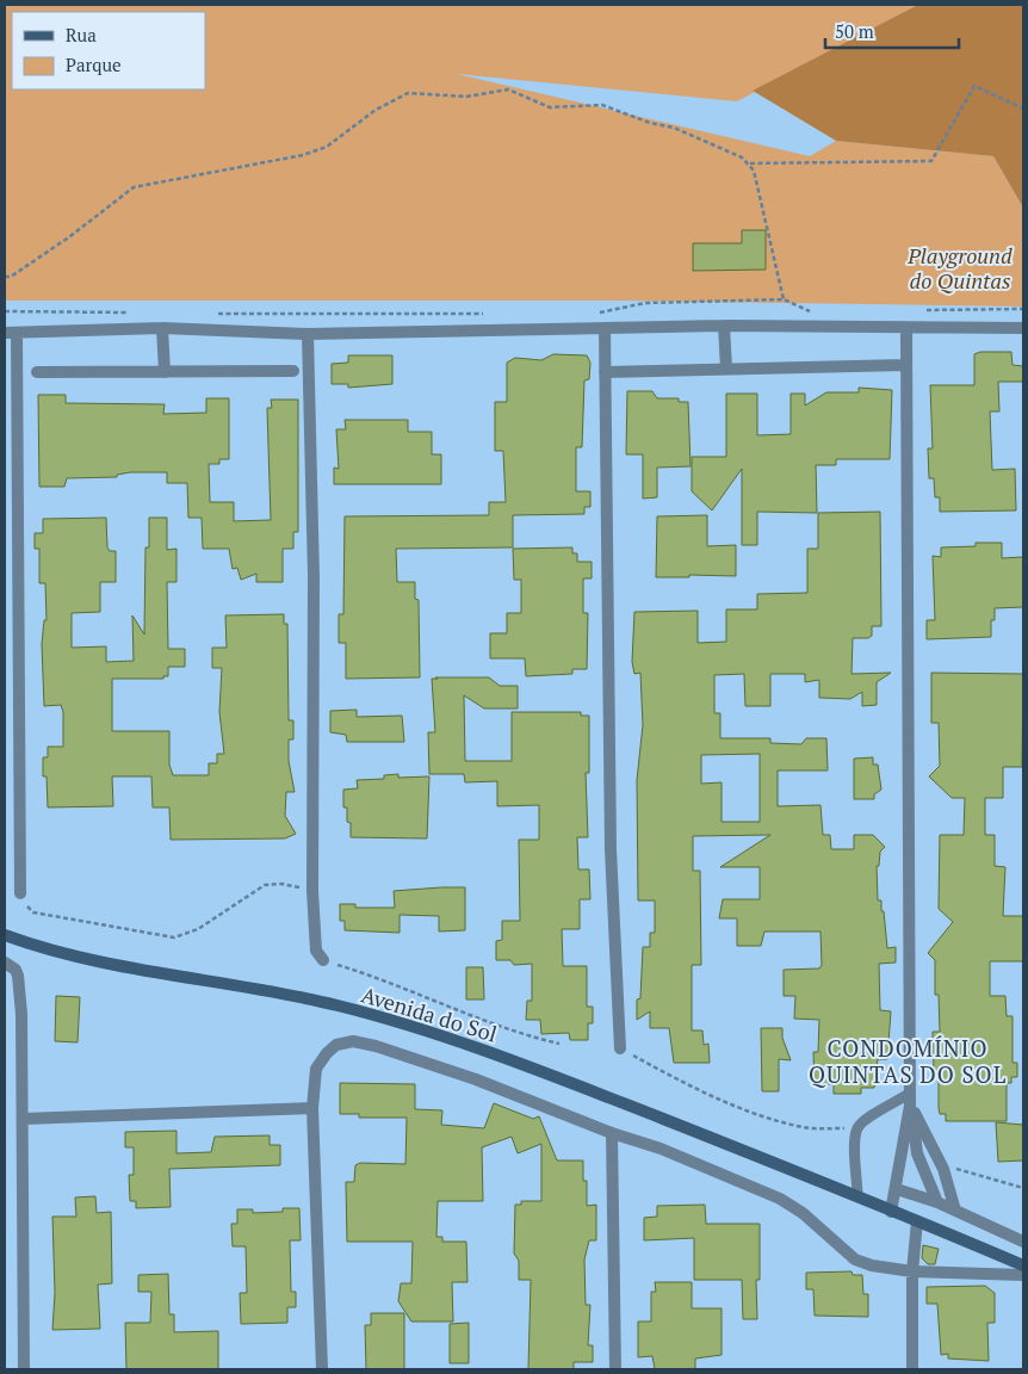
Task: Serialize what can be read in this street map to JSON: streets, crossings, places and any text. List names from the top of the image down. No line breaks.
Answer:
{"streets":{"street":["Avenida do Sol"]},"districts":["CONDOMÍNIO QUINTAS DO SOL"],"parks":["Playground do Quintas"],"legend":["Rua","Parque"],"scale_bar":"50 m"}
